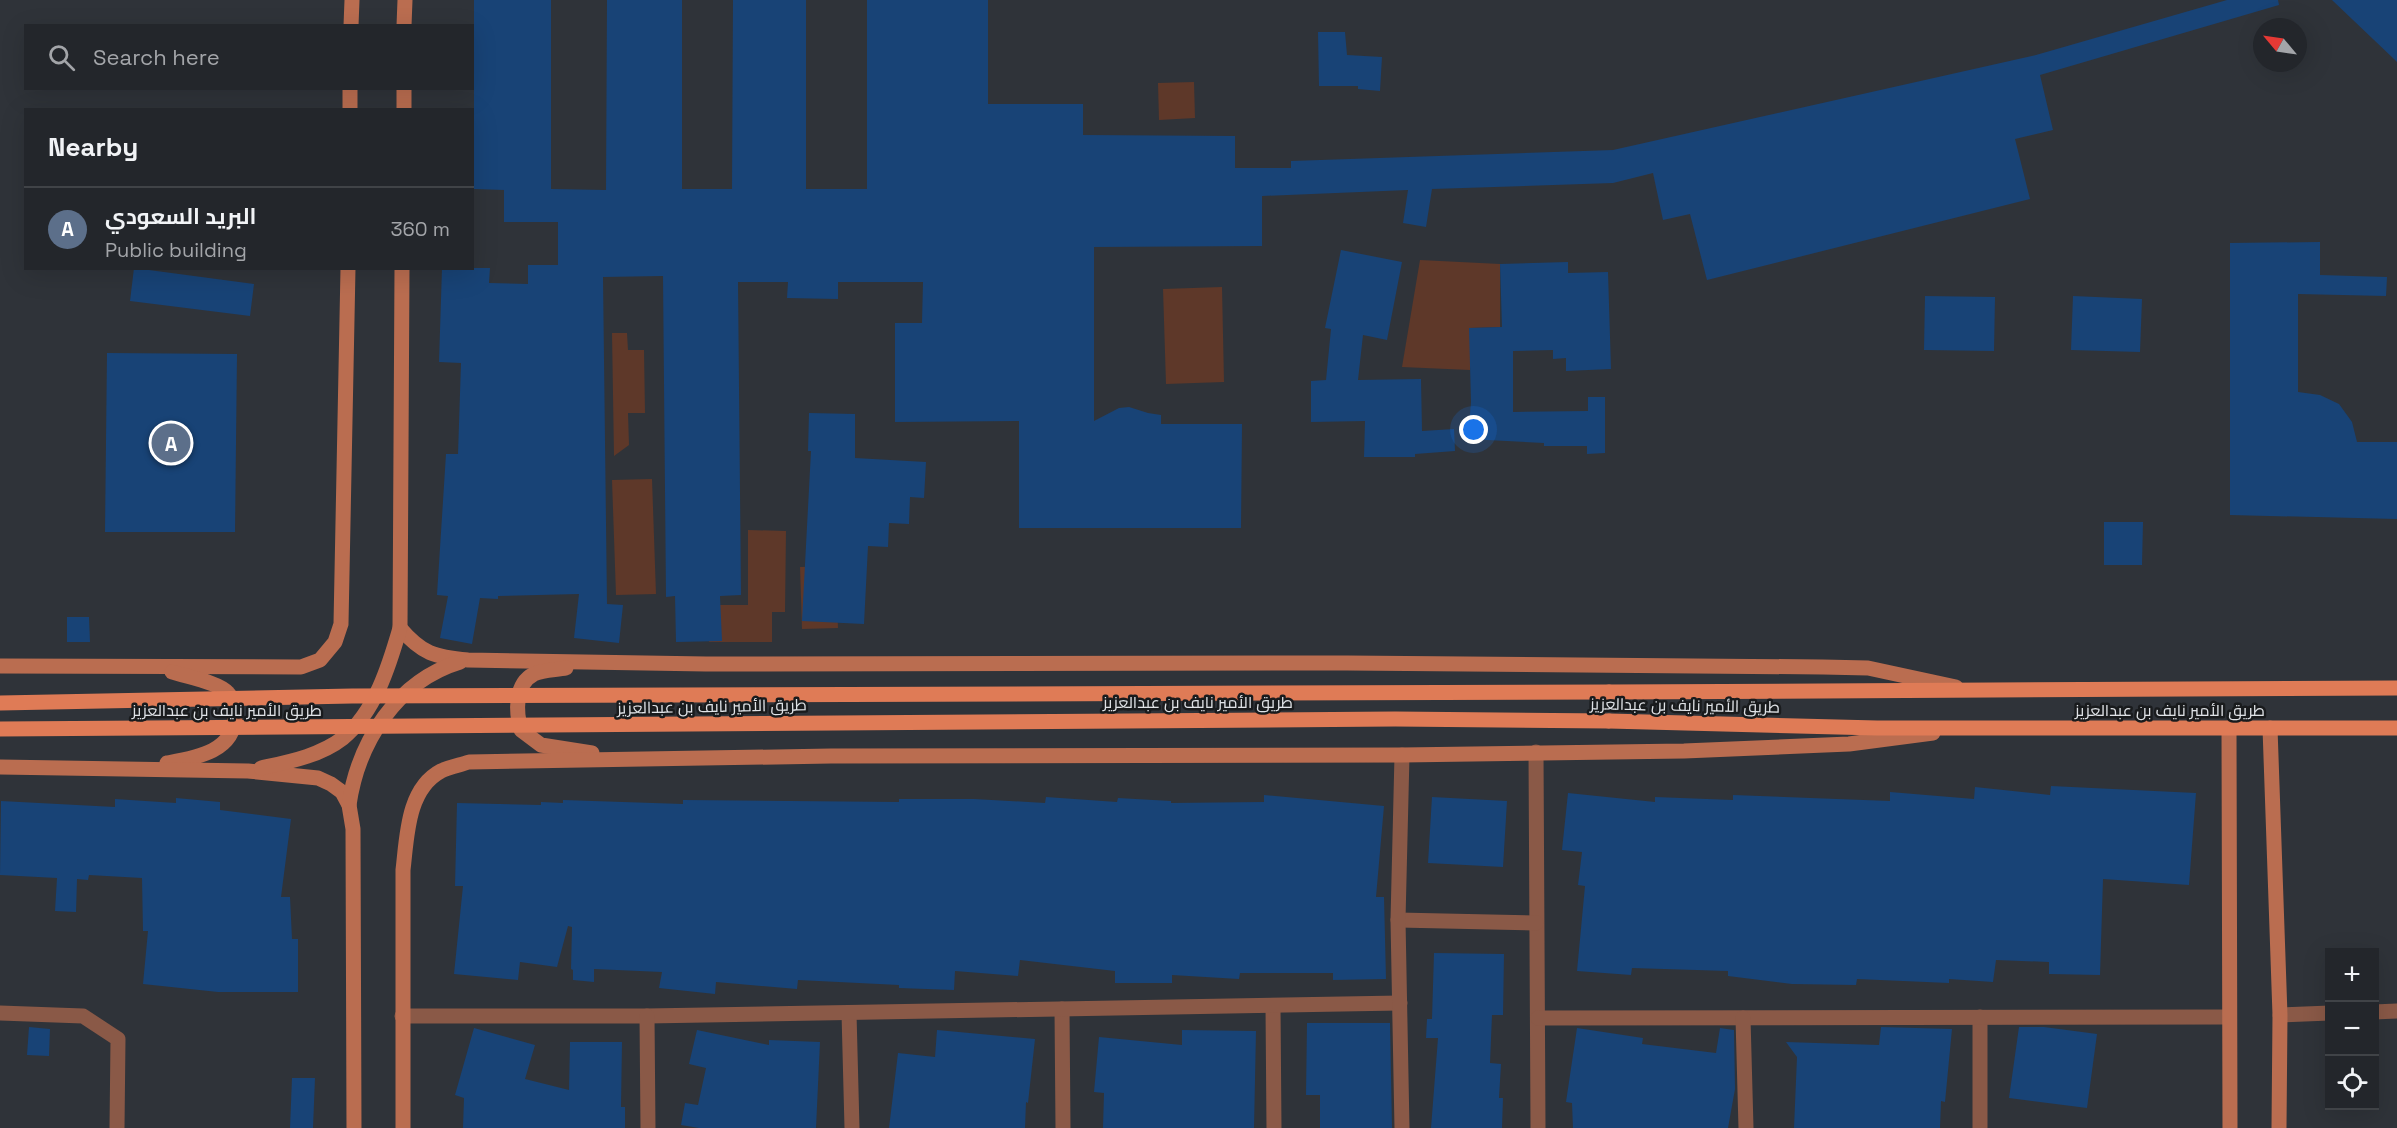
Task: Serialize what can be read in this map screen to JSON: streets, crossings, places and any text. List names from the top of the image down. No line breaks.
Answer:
{"streets":{"main road":["طريق الأمير نايف بن عبدالعزيز"]},"north":"top left","page":{"search":"Search here","heading":"Nearby","list":[{"mark":"A","name":"البريد السعودي","note":"Public building","value":"360 m"}],"pins":"A","map_buttons":["+","−"]}}
